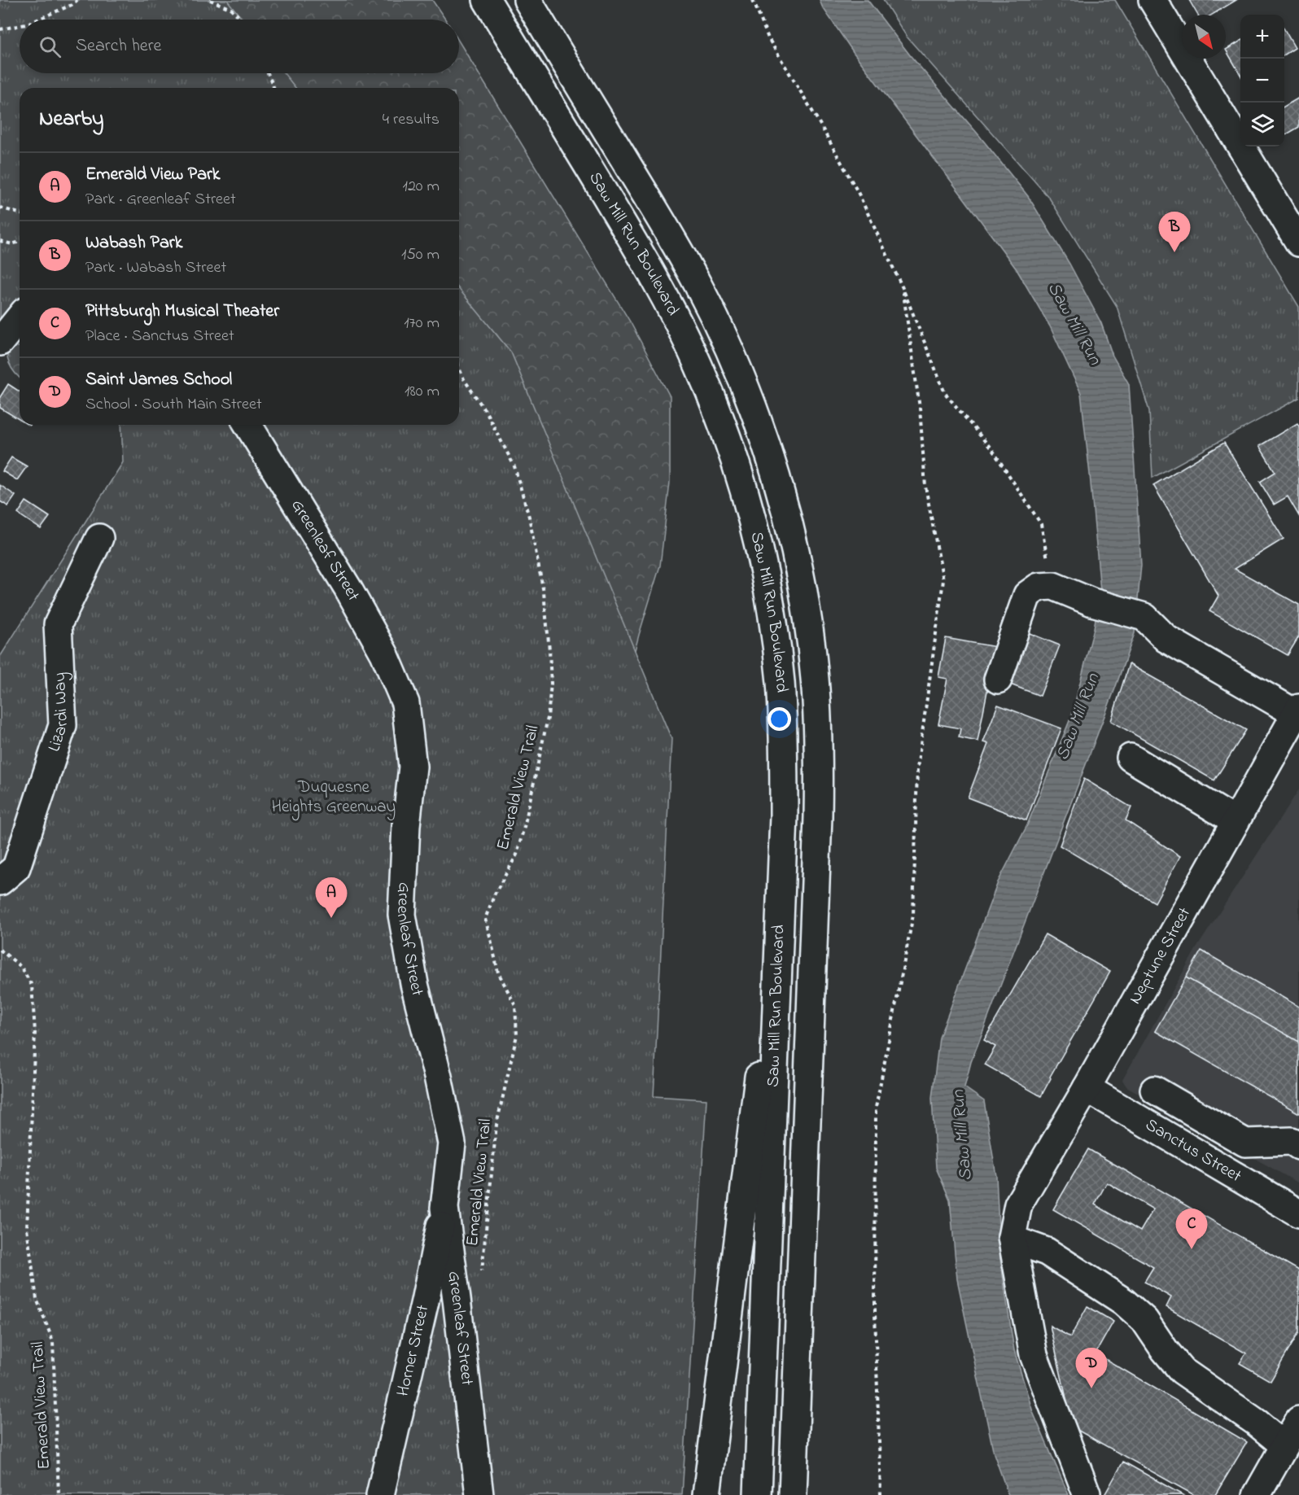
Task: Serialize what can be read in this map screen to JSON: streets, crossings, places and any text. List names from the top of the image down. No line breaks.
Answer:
{"streets":{"main road":["Saw Mill Run Boulevard","Greenleaf Street","Lizardi Way","Neptune Street","Sanctus Street","Horner Street"],"path":["Emerald View Trail"]},"crossings":[["Greenleaf Street","Emerald View Trail"],["Greenleaf Street","Horner Street"],["Neptune Street","Sanctus Street"]],"water":["Saw Mill Run"],"parks":["Duquesne Heights Greenway"],"north":"bottom right","page":{"map_buttons":["+","−"],"search":"Search here","heading":["Nearby","4 results"],"list":[{"mark":"A","name":"Emerald View Park","note":"Park · Greenleaf Street","value":"120 m"},{"mark":"B","name":"Wabash Park","note":"Park · Wabash Street","value":"150 m"},{"mark":"C","name":"Pittsburgh Musical Theater","note":"Place · Sanctus Street","value":"170 m"},{"mark":"D","name":"Saint James School","note":"School · South Main Street","value":"180 m"}],"pins":["B","A","C","D"]}}
